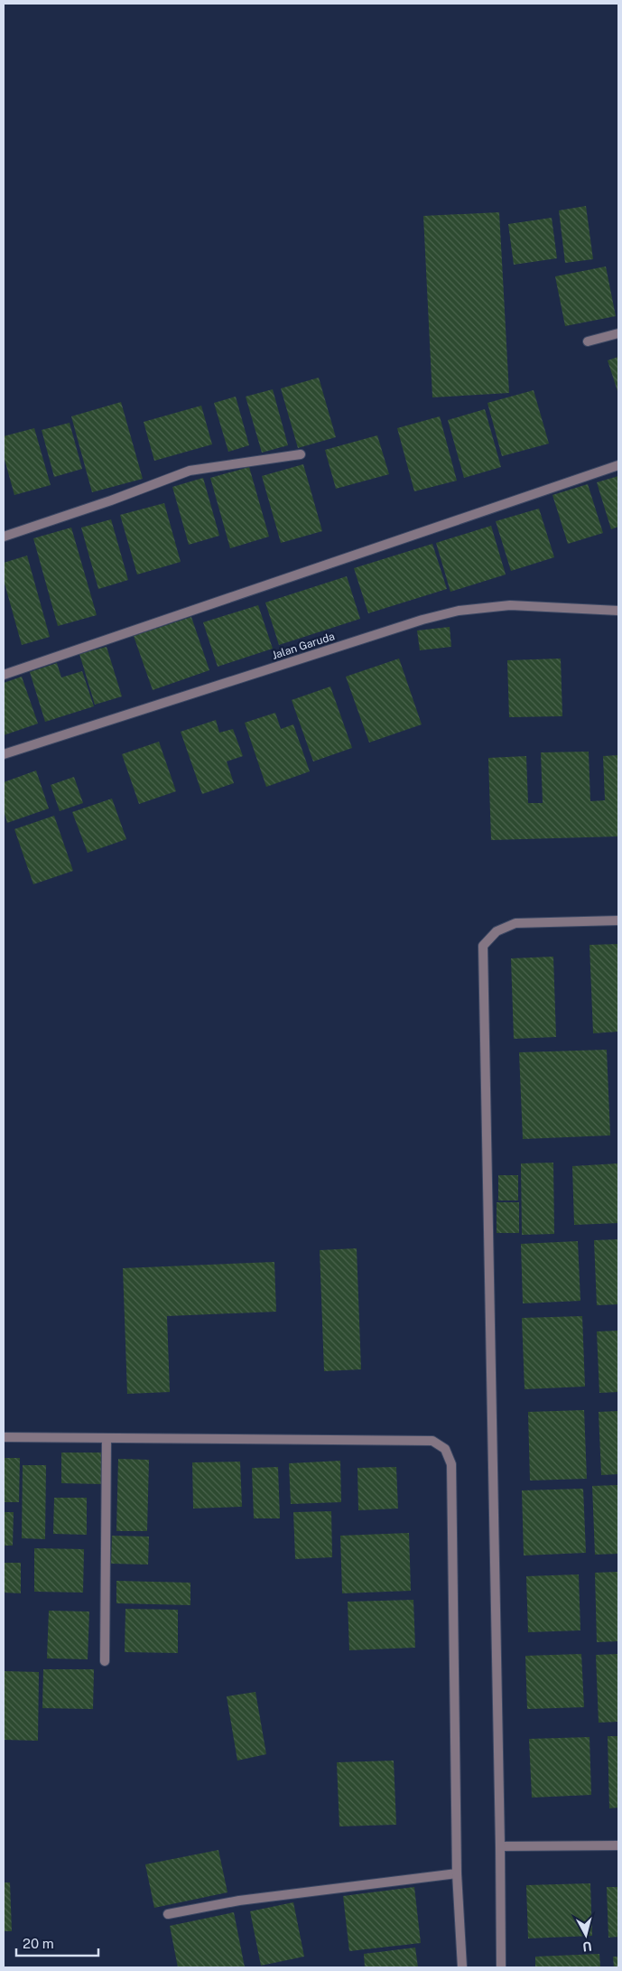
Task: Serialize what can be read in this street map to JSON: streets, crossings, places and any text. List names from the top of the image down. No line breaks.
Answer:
{"streets":{"street":["Jalan Garuda"]},"scale_bar":"20 m","north":"bottom"}
